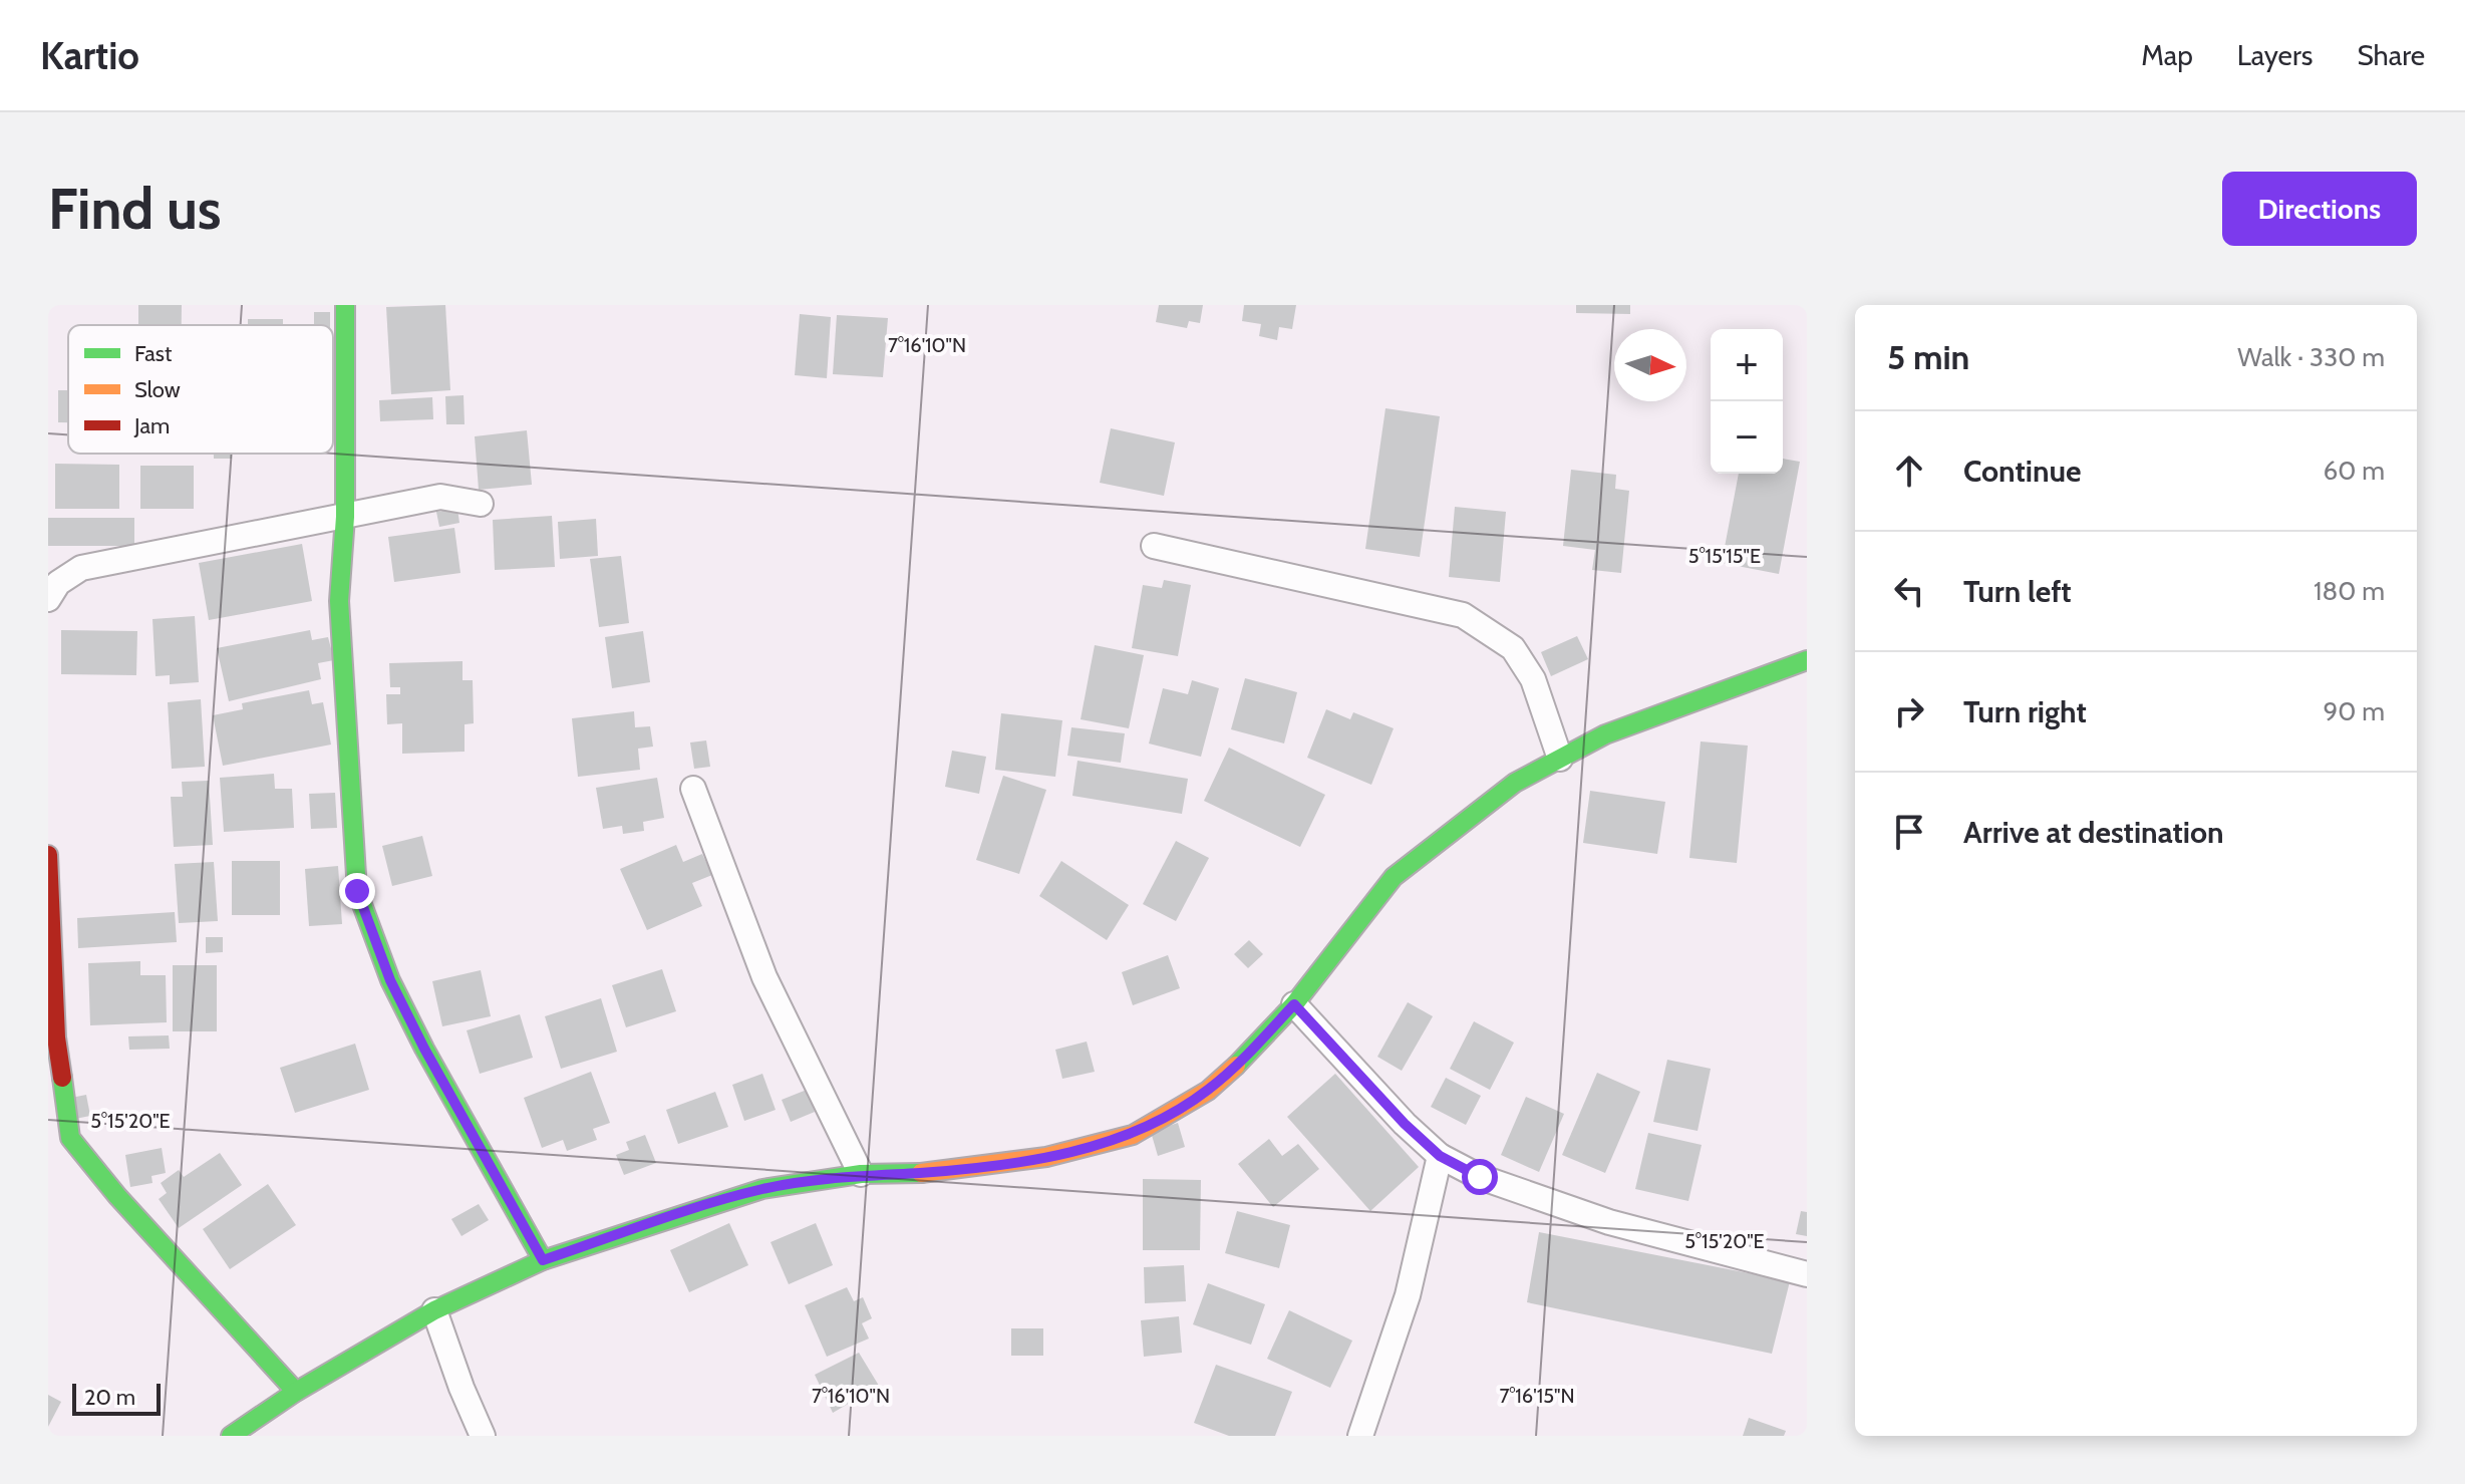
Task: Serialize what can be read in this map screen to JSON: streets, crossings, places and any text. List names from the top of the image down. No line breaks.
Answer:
{"legend":["Fast","Slow","Jam"],"scale_bar":"20 m","north":"right","page":{"header":"Kartio","nav":["Map","Layers","Share"],"buttons":"Directions","title":"Find us","heading":["5 min","Walk · 330 m"],"map_buttons":["+","−"],"list":[["Continue","60 m"],["Turn left","180 m"],["Turn right","90 m"],"Arrive at destination"],"scale":"20 m"},"coordinates":["7°16'10\"N","5°15'15\"E","5°15'20\"E","7°16'15\"N"]}
